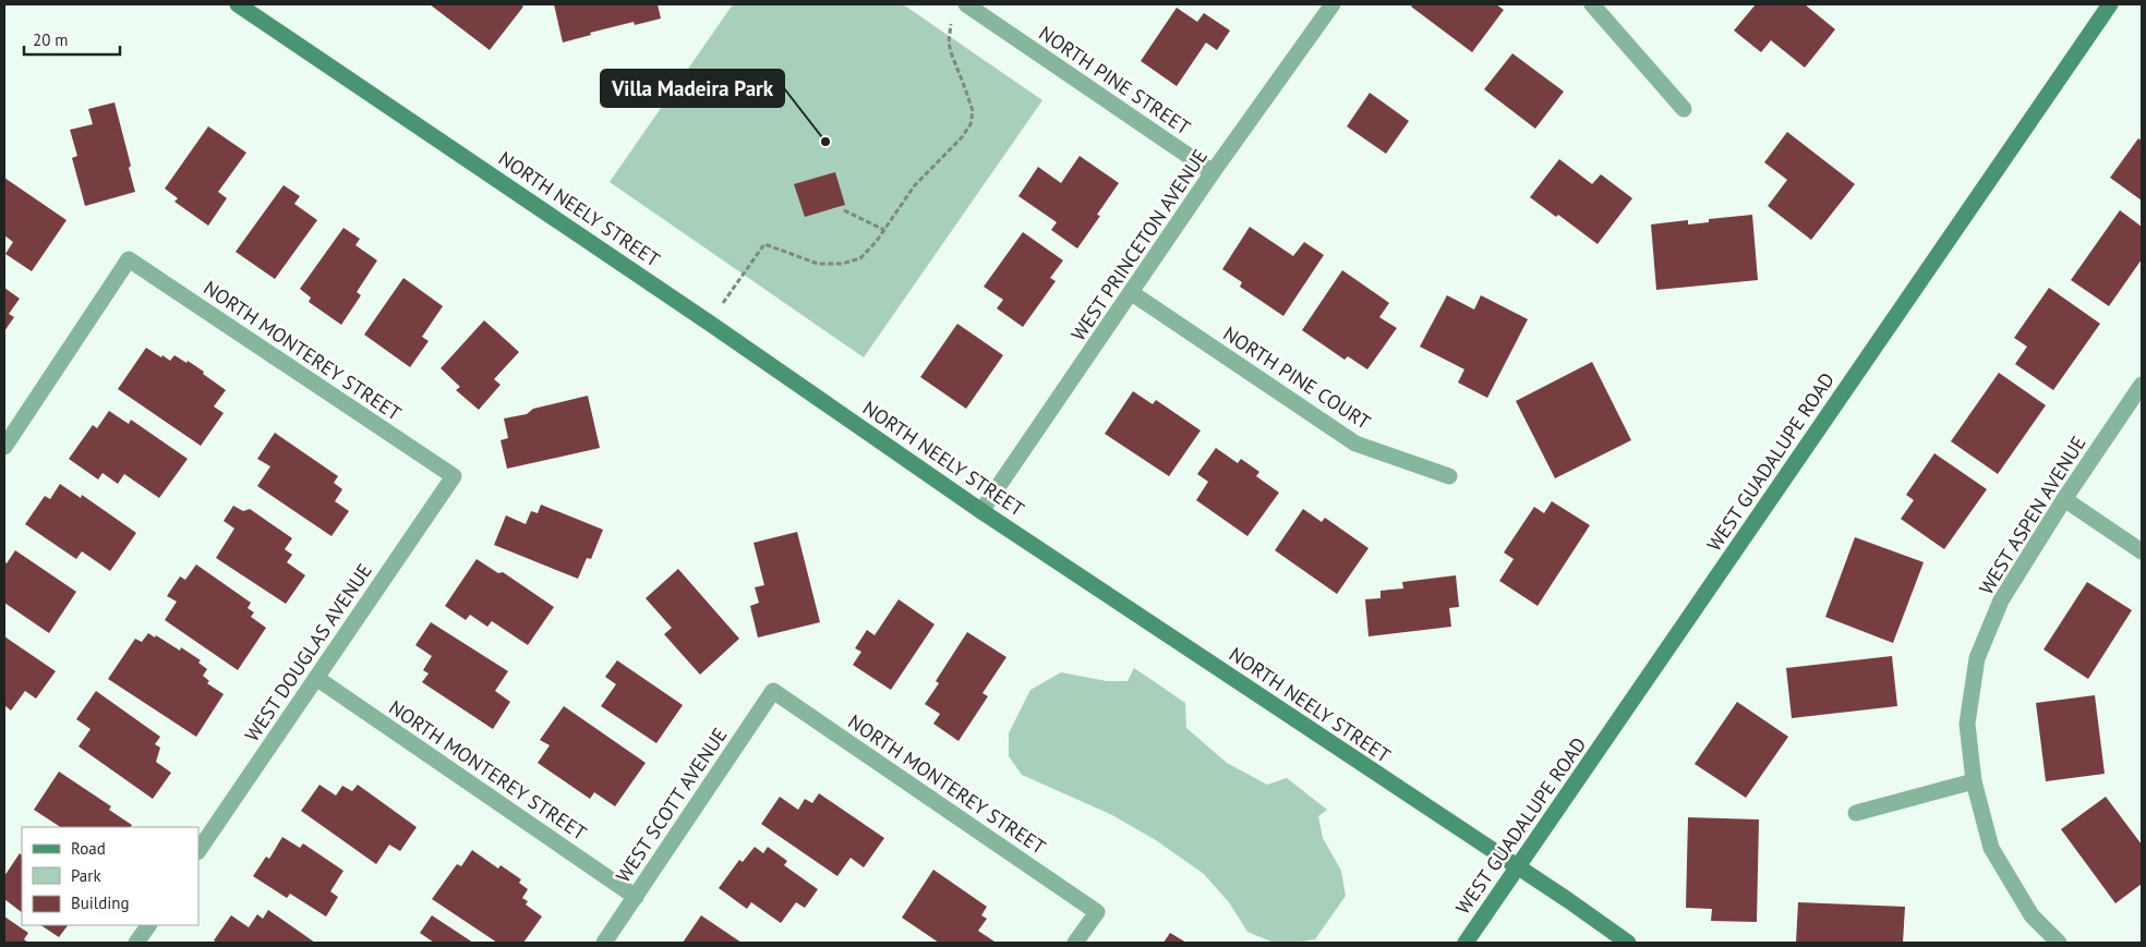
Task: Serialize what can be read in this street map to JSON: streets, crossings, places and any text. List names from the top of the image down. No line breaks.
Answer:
{"streets":{"street":["NORTH PINE STREET","NORTH NEELY STREET","WEST PRINCETON AVENUE","NORTH MONTEREY STREET","NORTH PINE COURT","WEST GUADALUPE ROAD","WEST ASPEN AVENUE","WEST DOUGLAS AVENUE","WEST SCOTT AVENUE"]},"crossings":[["NORTH PINE STREET","WEST PRINCETON AVENUE"],["NORTH NEELY STREET","WEST PRINCETON AVENUE"],["NORTH NEELY STREET","WEST GUADALUPE ROAD"],["WEST PRINCETON AVENUE","NORTH PINE COURT"],["NORTH MONTEREY STREET","WEST DOUGLAS AVENUE"],["NORTH MONTEREY STREET","WEST SCOTT AVENUE"]],"places":["Villa Madeira Park"],"legend":["Road","Park","Building"],"scale_bar":"20 m"}
